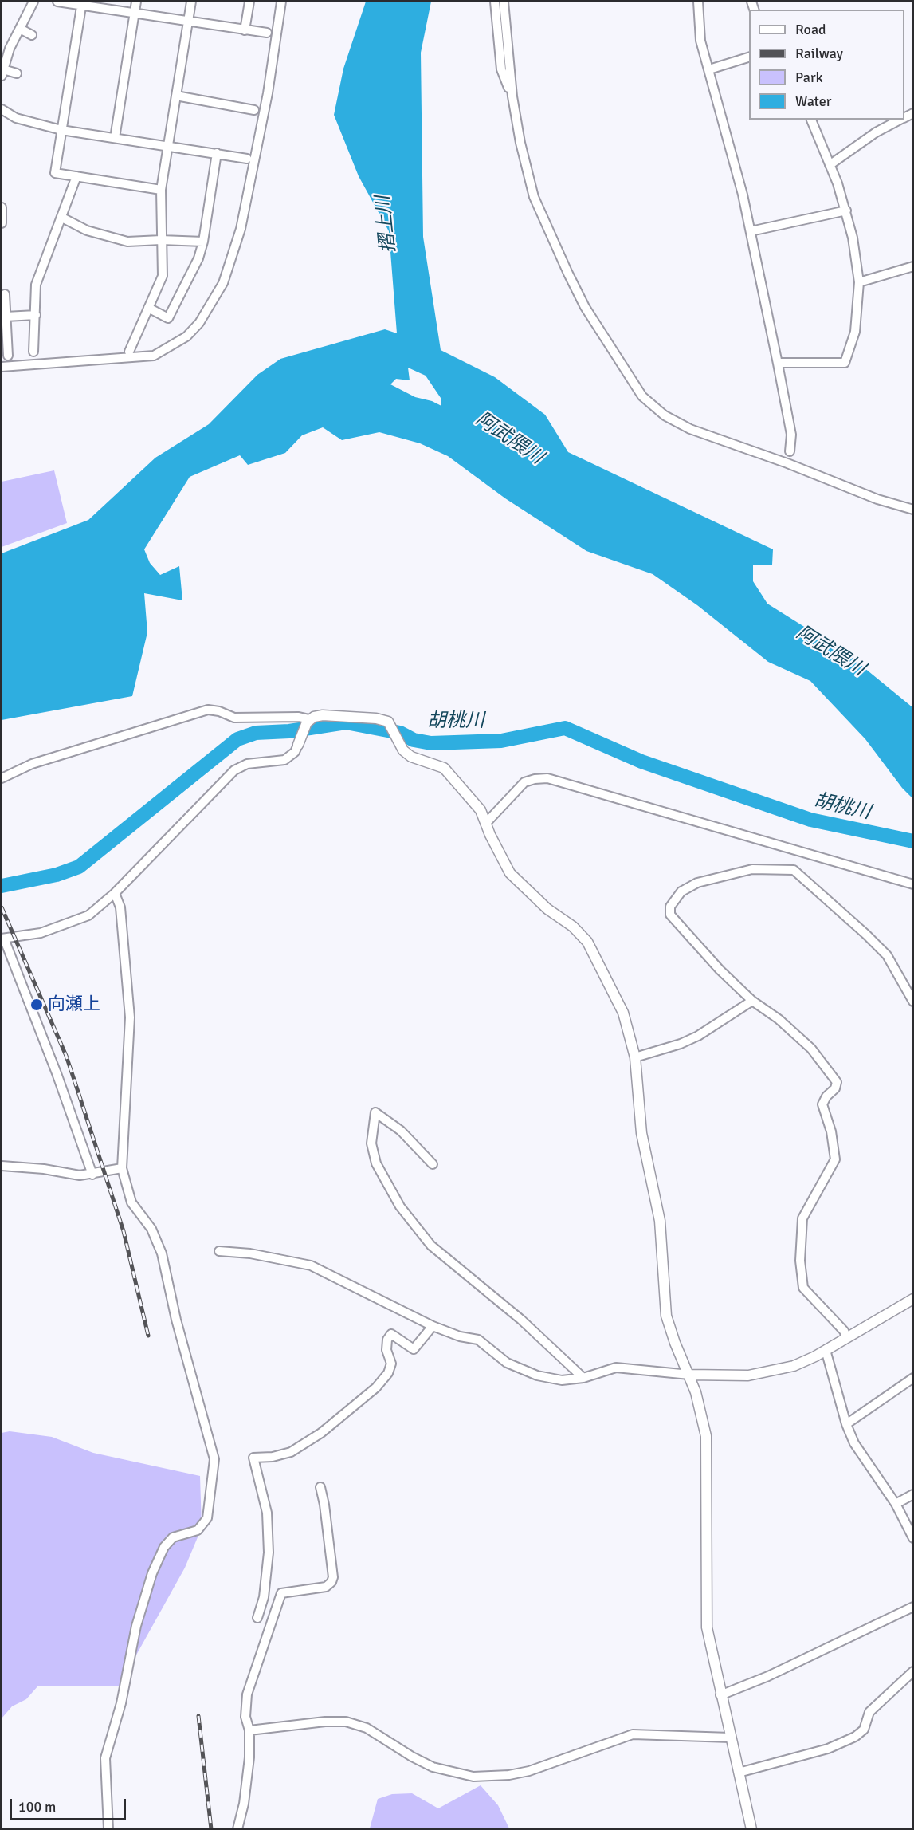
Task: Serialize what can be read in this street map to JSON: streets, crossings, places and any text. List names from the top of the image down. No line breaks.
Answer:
{"water":["摺上川","阿武隈川","胡桃川"],"places":["向瀬上"],"legend":["Road","Railway","Park","Water"],"scale_bar":"100 m"}
